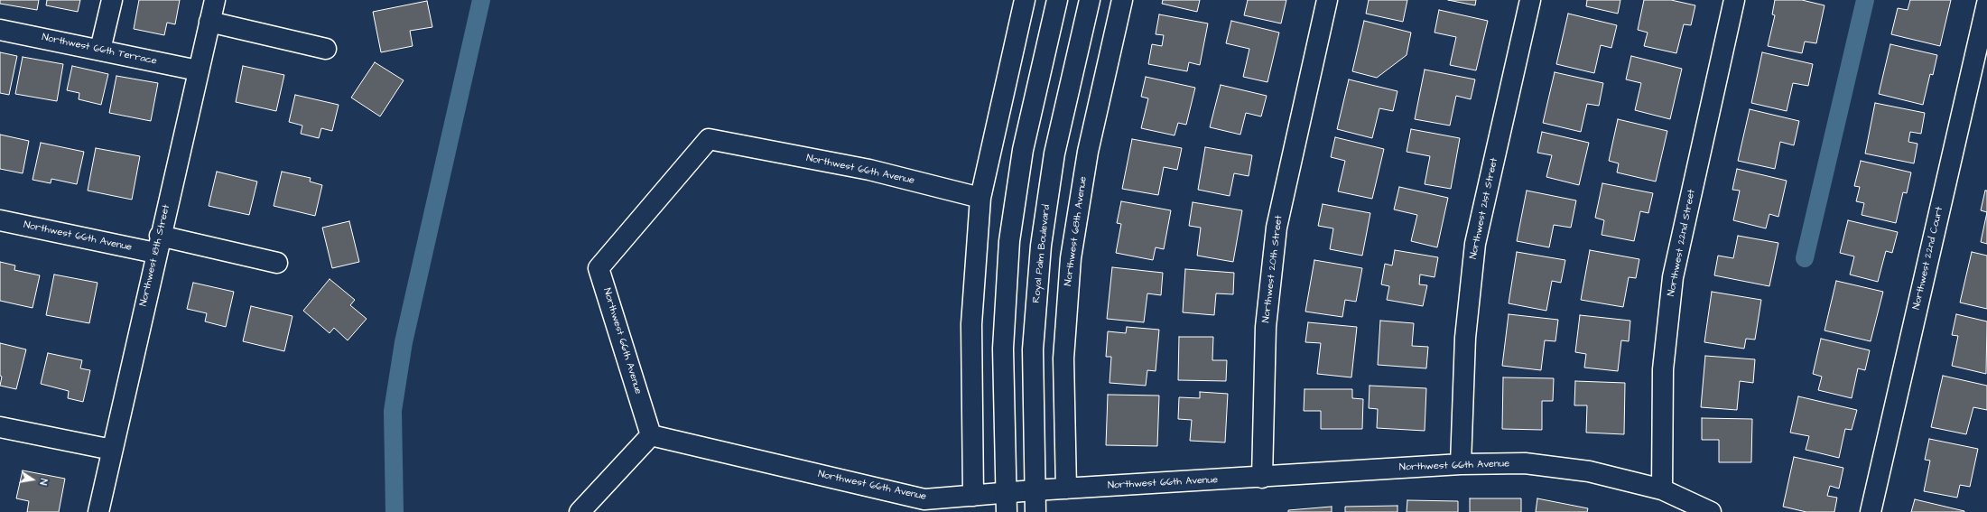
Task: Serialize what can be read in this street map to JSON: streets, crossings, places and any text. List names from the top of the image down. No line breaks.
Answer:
{"streets":{"street":["Northwest 66th Terrace","Northwest 66th Avenue","Northwest 21st Street","Northwest 68th Avenue","Northwest 22nd Street","Royal Palm Boulevard","Northwest 18th Street","Northwest 22nd Court","Northwest 20th Street"]},"crossings":[["Northwest 66th Terrace","Northwest 18th Street"],["Northwest 66th Avenue","Northwest 21st Street"],["Northwest 66th Avenue","Northwest 68th Avenue"],["Northwest 66th Avenue","Northwest 22nd Street"],["Northwest 66th Avenue","Royal Palm Boulevard"],["Northwest 66th Avenue","Northwest 18th Street"],["Northwest 66th Avenue","Northwest 20th Street"]],"north":"right"}
